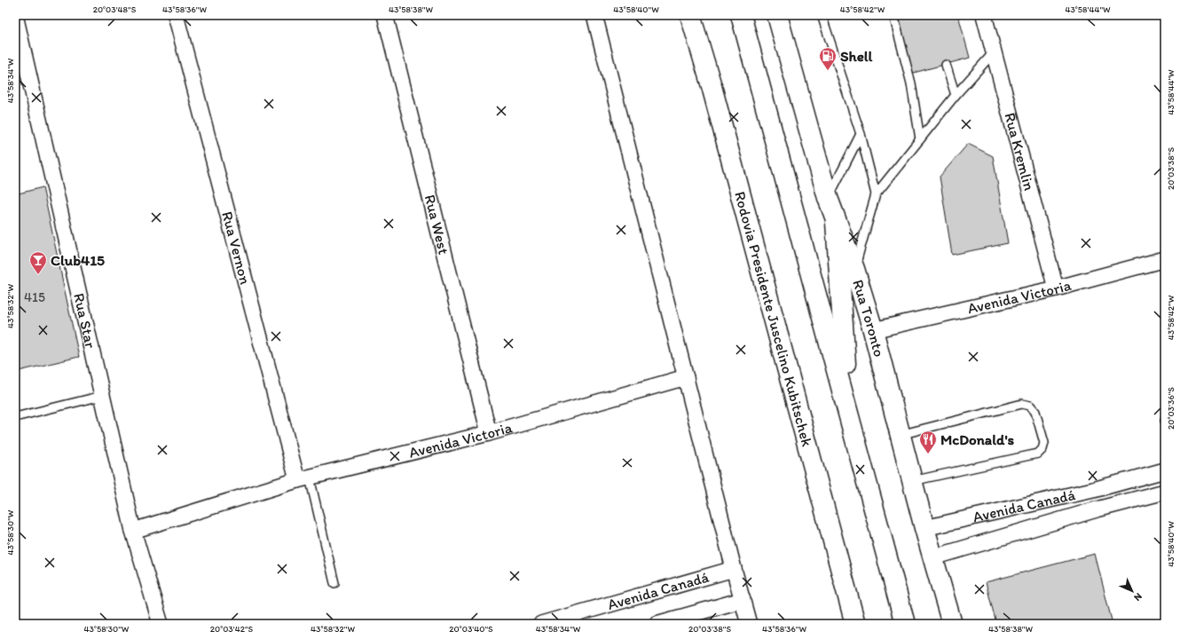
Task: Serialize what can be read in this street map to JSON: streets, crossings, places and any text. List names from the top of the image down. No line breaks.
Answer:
{"streets":{"main road":["Rua Toronto","Rodovia Presidente Juscelino Kubitschek"],"street":["Rua Kremlin","Rua West","Rua Vernon","Avenida Victoria","Rua Star","Avenida Canadá"]},"crossings":[["Rua Kremlin","Avenida Victoria"],["Rua West","Avenida Victoria"],["Rua Vernon","Avenida Victoria"],["Avenida Victoria","Rua Toronto"],["Avenida Victoria","Rua Star"],["Rua Toronto","Avenida Canadá"]],"places":{"fuel station":["Shell"],"bar":["Club415"],"restaurant":["McDonald's"]},"house_numbers":["415"],"north":"bottom right","coordinates":["20°03'48\"S","43°58'36\"W","43°58'38\"W","43°58'40\"W","43°58'42\"W","43°58'44\"W","43°58'34\"W","20°03'38\"S","43°58'32\"W","20°03'36\"S","43°58'30\"W","20°03'42\"S","20°03'40\"S"]}
